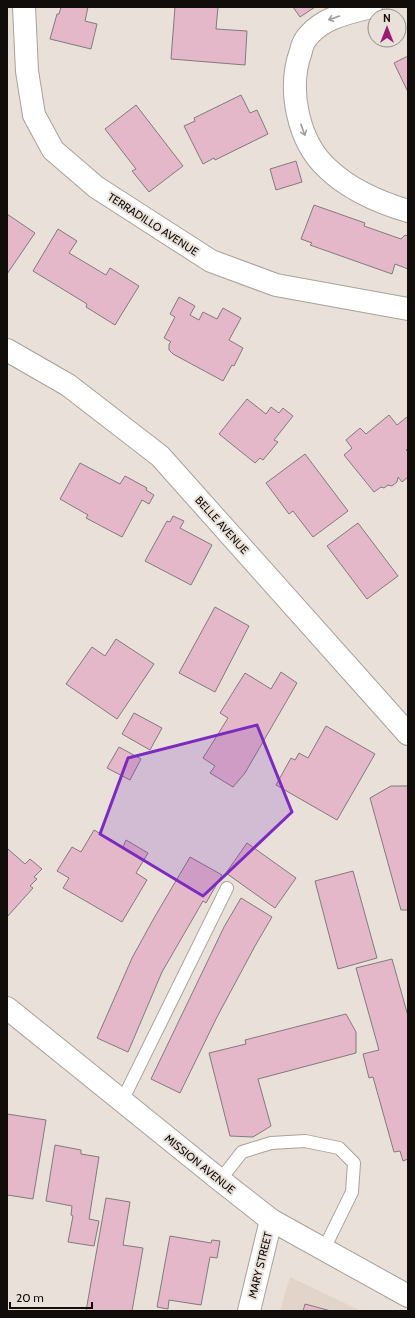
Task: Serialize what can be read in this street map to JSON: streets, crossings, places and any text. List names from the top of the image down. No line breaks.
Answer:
{"streets":{"street":["TERRADILLO AVENUE","BELLE AVENUE","MISSION AVENUE","MARY STREET"]},"crossings":[["MISSION AVENUE","MARY STREET"]],"scale_bar":"20 m","north":"top"}
